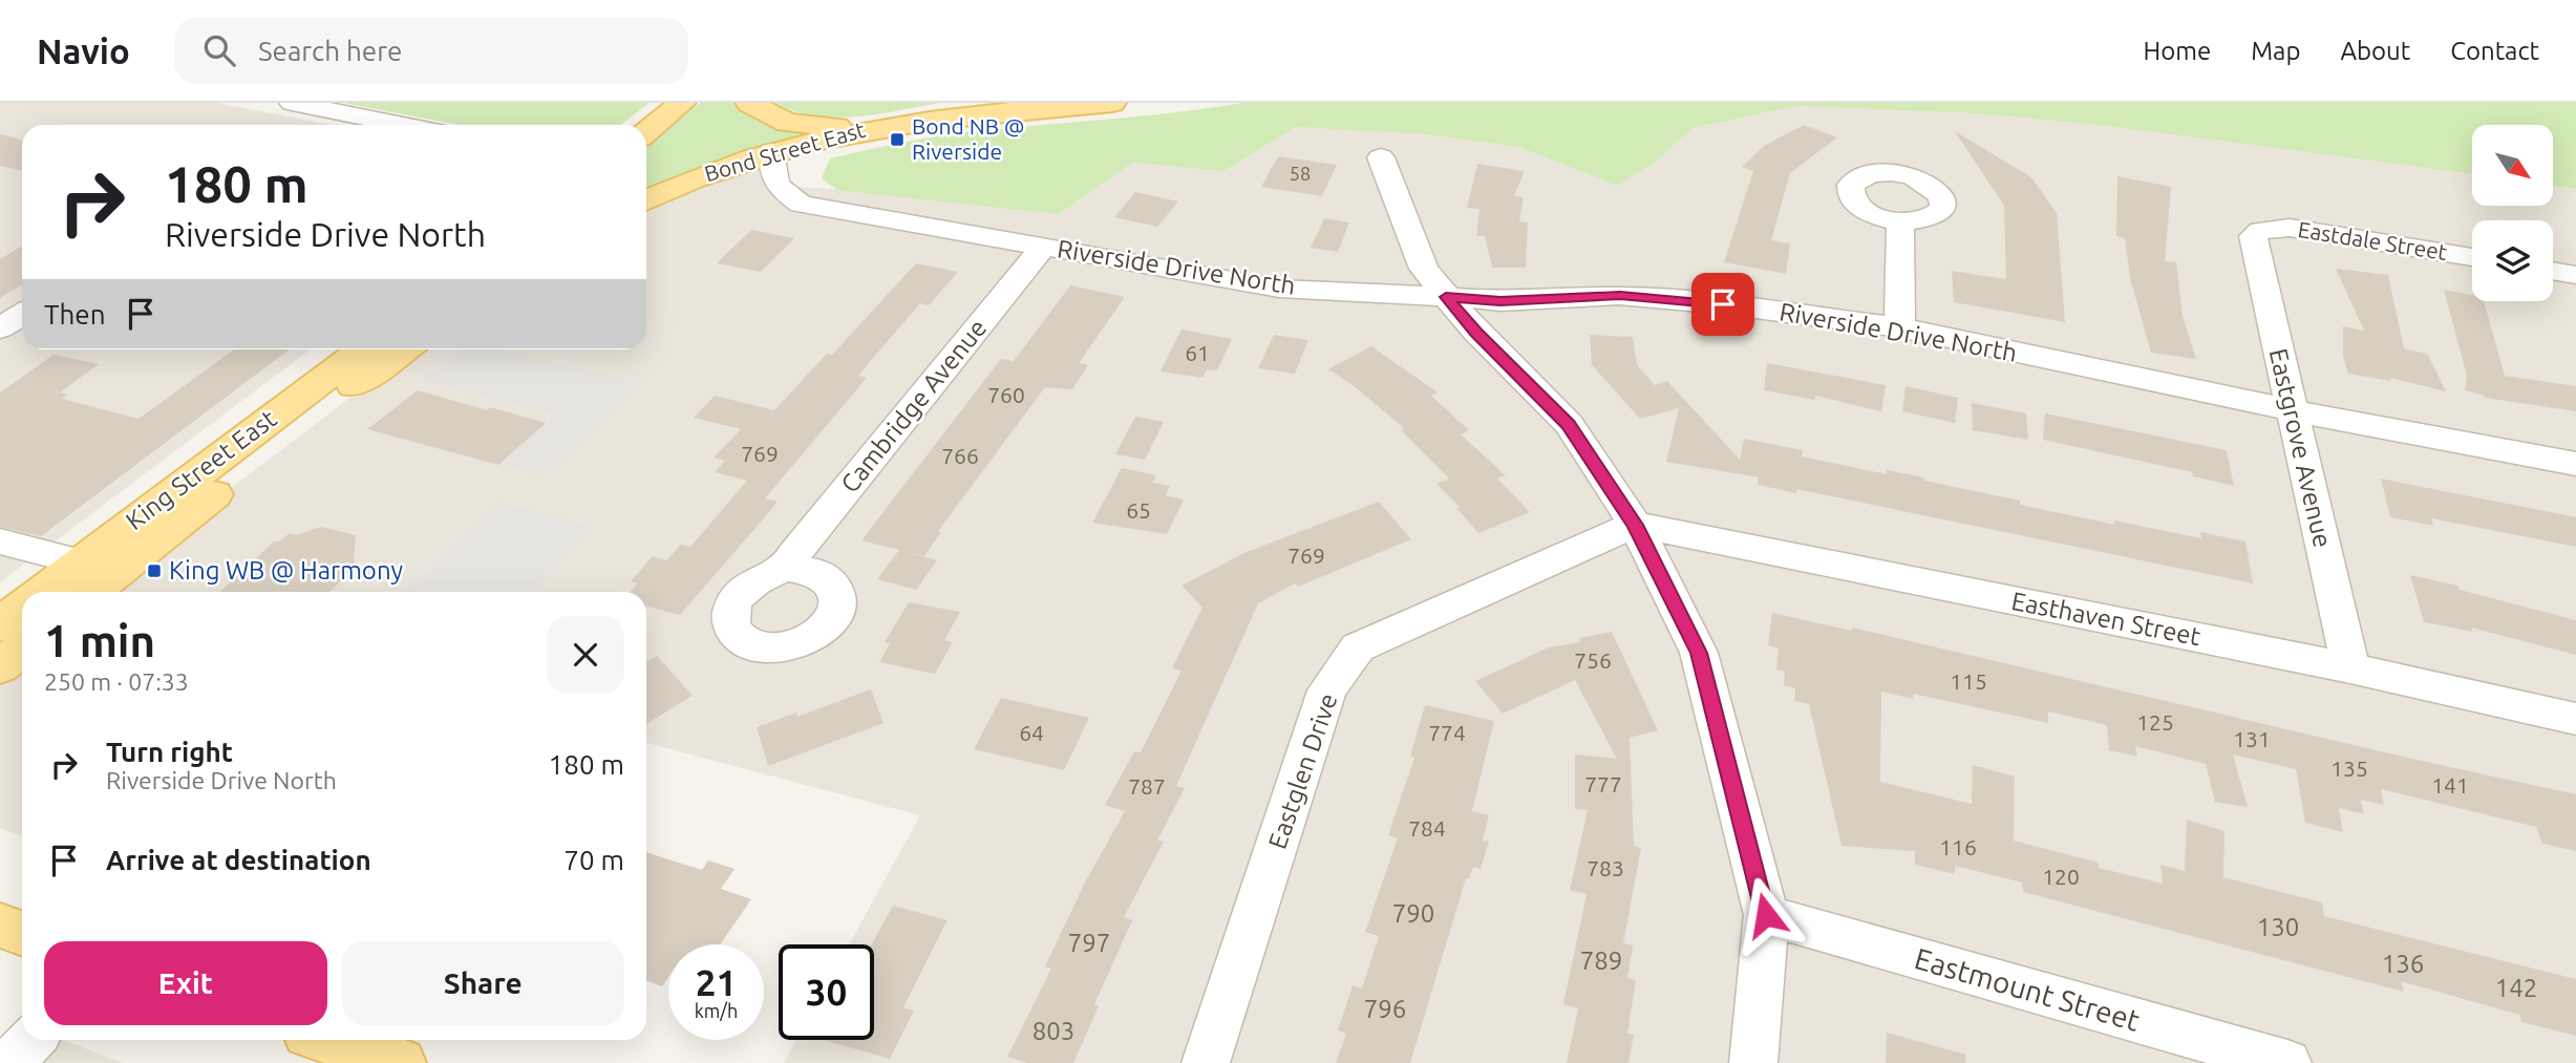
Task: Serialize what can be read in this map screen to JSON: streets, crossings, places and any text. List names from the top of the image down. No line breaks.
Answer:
{"streets":{"main road":["Bond Street East","King Street East"],"street":["Eastdale Street","Riverside Drive North","Cambridge Avenue","Eastgrove Avenue","Easthaven Street","Eastglen Drive","Eastmount Street"]},"crossings":[["Bond Street East","Riverside Drive North"],["Eastdale Street","Eastgrove Avenue"],["Riverside Drive North","Cambridge Avenue"],["Riverside Drive North","Eastgrove Avenue"],["Eastgrove Avenue","Easthaven Street"],["Easthaven Street","Eastglen Drive"]],"places":{"transit":["Bond NB @ Riverside","King WB @ Harmony"]},"house_numbers":["58","61","760","769","766","65","769","756","115","125","64","774","131","135","777","141","787","784","116","783","120","790","130","797","789","136","142","796","803"],"north":"bottom right","page":{"header":"Navio","search":"Search here","nav":["Home","Map","About","Contact"],"turn":["180 m","Riverside Drive North"],"then":"Then","heading":["1 min","250 m · 07:33"],"list":[{"name":"Turn right","note":"Riverside Drive North","value":"180 m"},{"name":"Arrive at destination","value":"70 m"}],"buttons":["Exit","Share"],"speed":"21 km/h","limit":"30"}}
